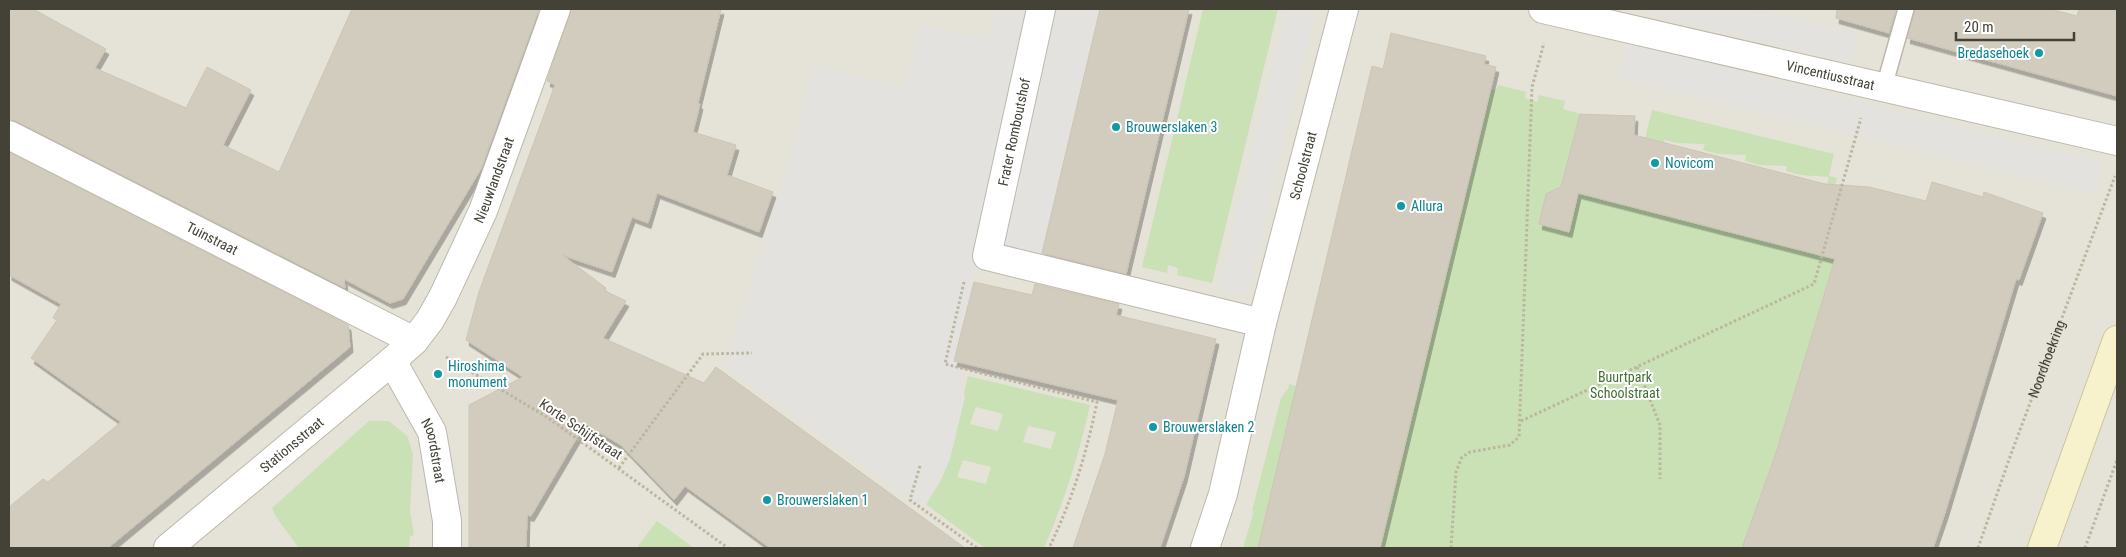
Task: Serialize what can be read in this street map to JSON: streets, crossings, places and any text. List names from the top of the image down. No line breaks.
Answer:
{"streets":{"street":["Vincentiusstraat","Frater Romboutshof","Schoolstraat","Nieuwlandstraat","Tuinstraat","Stationsstraat","Noordstraat"],"path":["Noordhoekring","Korte Schijfstraat"]},"crossings":[["Frater Romboutshof","Schoolstraat"],["Nieuwlandstraat","Tuinstraat"],["Nieuwlandstraat","Korte Schijfstraat"],["Nieuwlandstraat","Stationsstraat"],["Tuinstraat","Korte Schijfstraat"],["Tuinstraat","Stationsstraat"],["Korte Schijfstraat","Stationsstraat"],["Stationsstraat","Noordstraat"]],"parks":["Buurtpark Schoolstraat"],"places":["Bredasehoek","Brouwerslaken 3","Novicom","Allura","Hiroshima monument","Brouwerslaken 2","Brouwerslaken 1"],"scale_bar":"20 m"}
